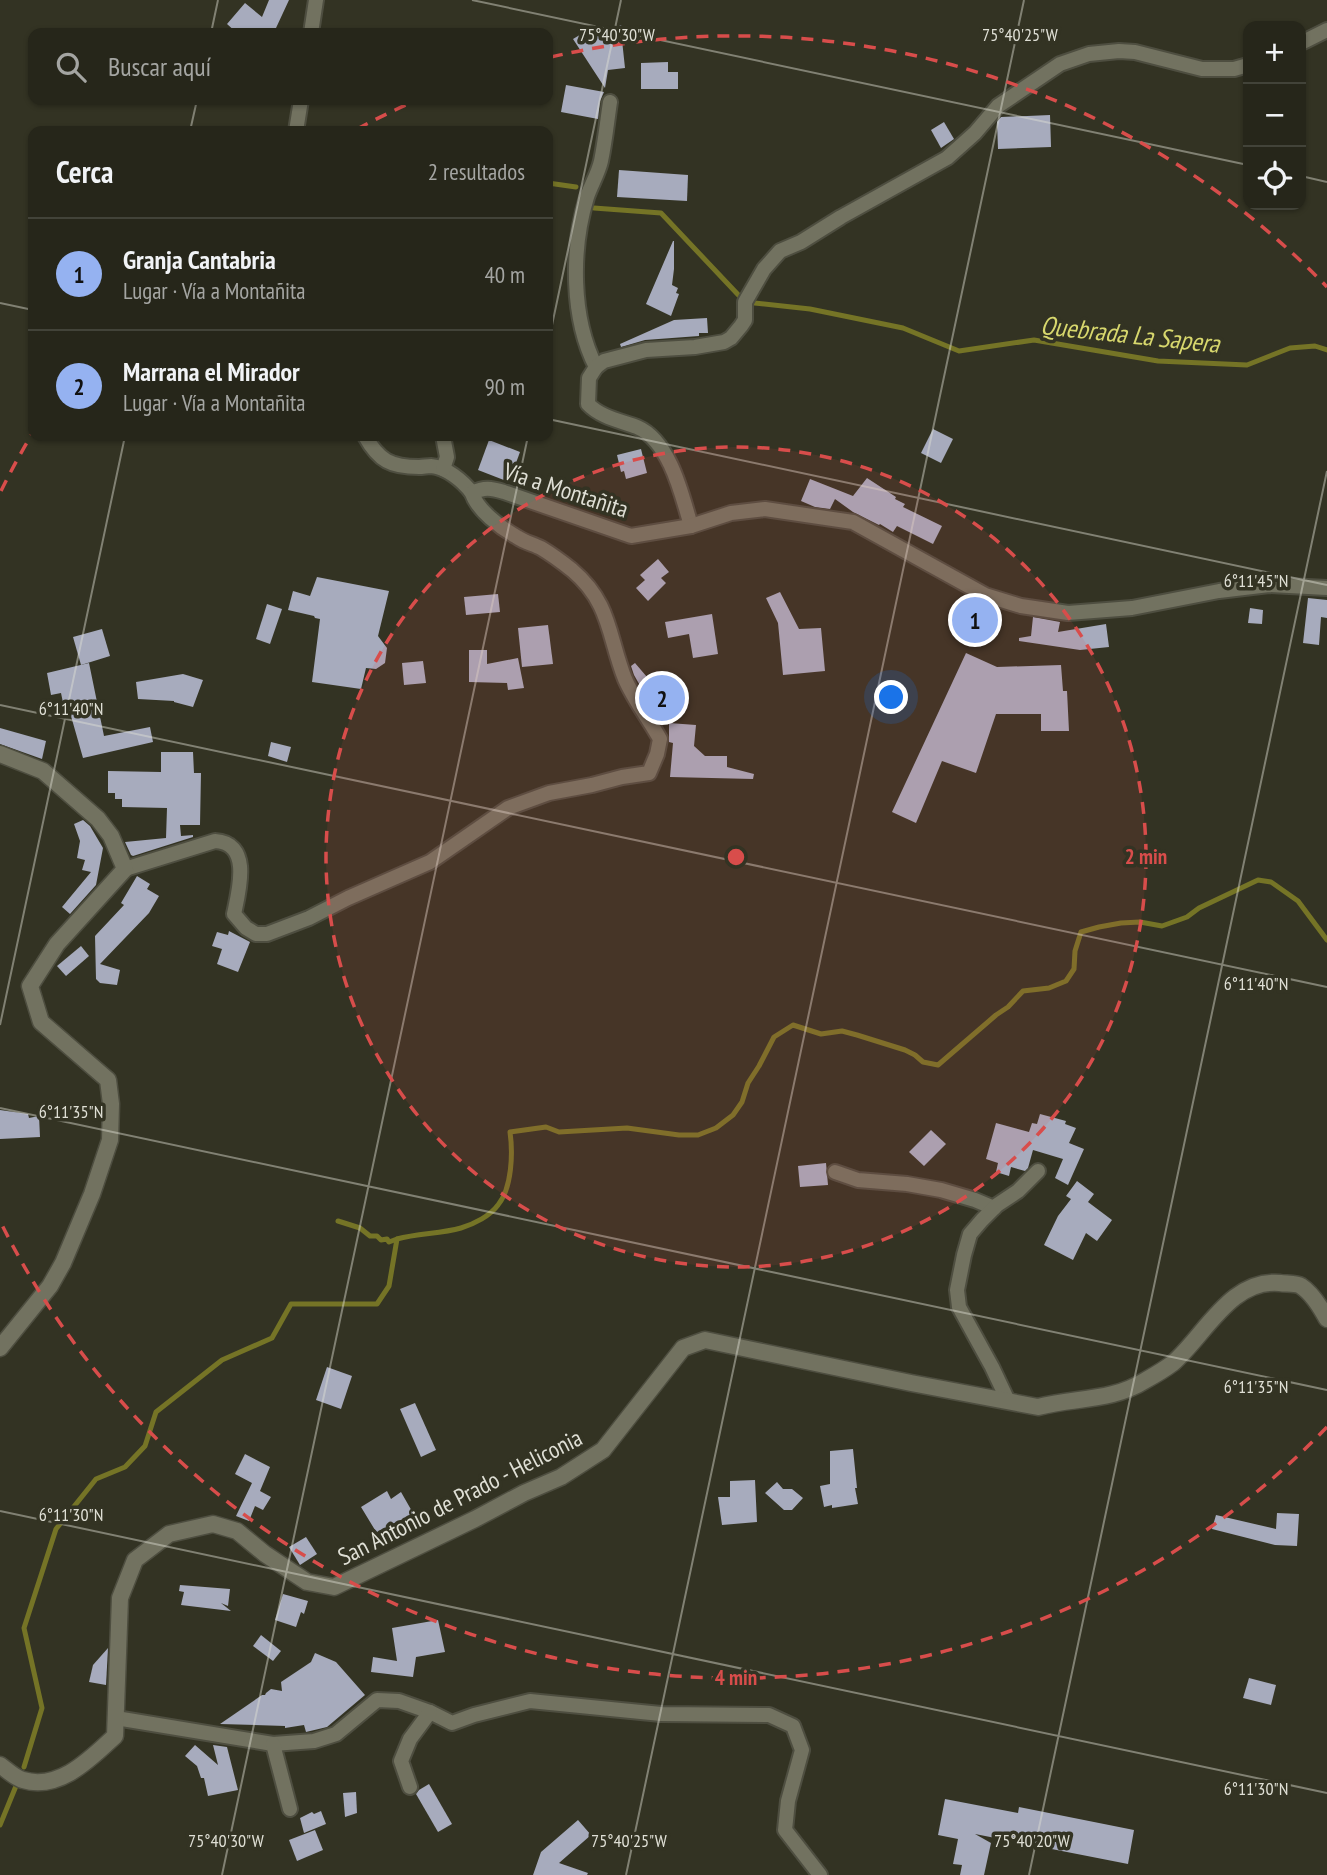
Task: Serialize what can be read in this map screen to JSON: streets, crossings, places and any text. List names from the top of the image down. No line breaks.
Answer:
{"streets":{"street":["Vía a Montañita","San Antonio de Prado - Heliconia"]},"water":["Quebrada La Sapera"],"page":{"map_buttons":["+","−"],"search":"Buscar aquí","heading":["Cerca","2 resultados"],"list":[{"mark":"1","name":"Granja Cantabria","note":"Lugar · Vía a Montañita","value":"40 m"},{"mark":"2","name":"Marrana el Mirador","note":"Lugar · Vía a Montañita","value":"90 m"}],"pins":["1","2"]},"coordinates":["75°40'30\"W","75°40'25\"W","6°11'45\"N","6°11'40\"N","6°11'35\"N","6°11'30\"N","75°40'20\"W"],"rings":["2 min","4 min"]}
